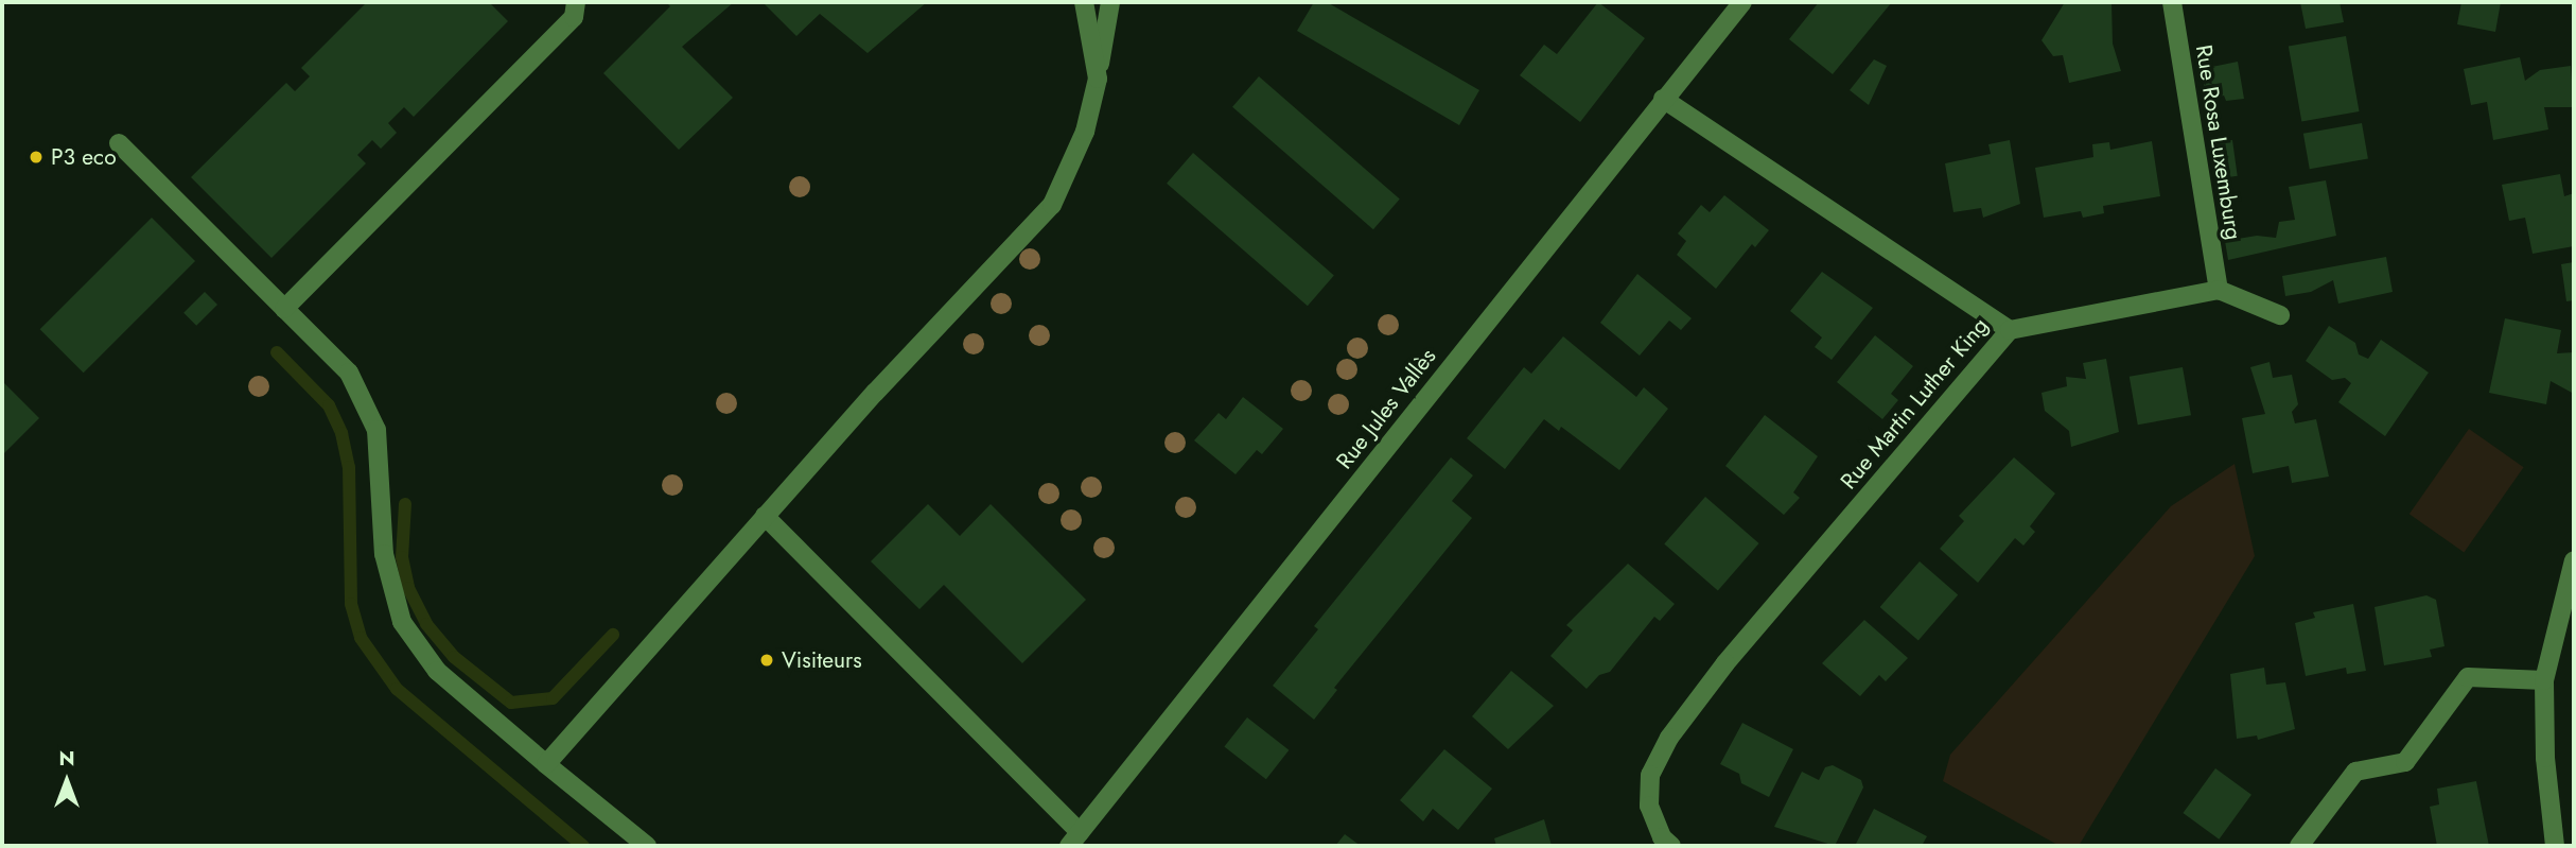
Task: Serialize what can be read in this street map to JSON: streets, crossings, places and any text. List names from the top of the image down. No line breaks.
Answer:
{"streets":{"street":["Rue Rosa Luxemburg","Rue Martin Luther King","Rue Jules Vallès"]},"crossings":[["Rue Martin Luther King","Rue Jules Vallès"]],"places":["P3 eco","Visiteurs"],"north":"top"}
